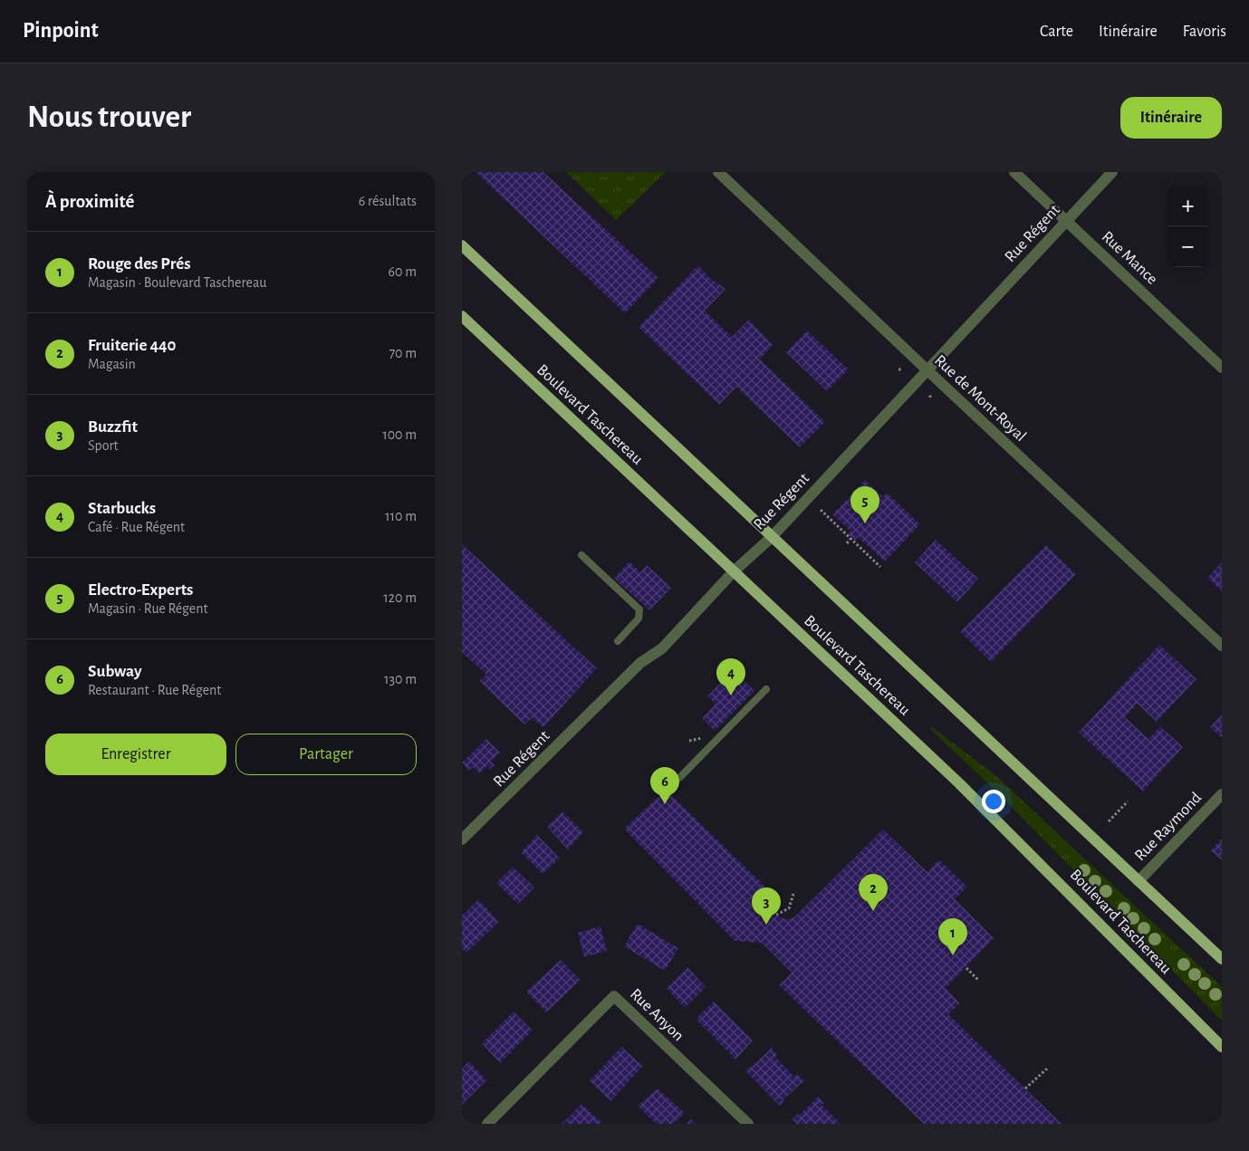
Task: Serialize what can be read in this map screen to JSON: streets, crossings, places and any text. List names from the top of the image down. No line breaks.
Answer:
{"streets":{"main road":["Boulevard Taschereau"],"street":["Rue Régent","Rue Mance","Rue de Mont-Royal","Rue Raymond","Rue Anyon"]},"crossings":[["Rue Régent","Rue Mance"],["Rue Régent","Rue de Mont-Royal"],["Rue Régent","Boulevard Taschereau"]],"page":{"header":"Pinpoint","nav":["Carte","Itinéraire","Favoris"],"buttons":["Itinéraire",["Enregistrer","Partager"]],"title":"Nous trouver","heading":["À proximité","6 résultats"],"map_buttons":["+","−"],"list":[{"mark":"1","name":"Rouge des Prés","note":"Magasin · Boulevard Taschereau","value":"60 m"},{"mark":"2","name":"Fruiterie 440","note":"Magasin","value":"70 m"},{"mark":"3","name":"Buzzfit","note":"Sport","value":"100 m"},{"mark":"4","name":"Starbucks","note":"Café · Rue Régent","value":"110 m"},{"mark":"5","name":"Electro-Experts","note":"Magasin · Rue Régent","value":"120 m"},{"mark":"6","name":"Subway","note":"Restaurant · Rue Régent","value":"130 m"}],"pins":["5","4","6","2","3","1"]}}
